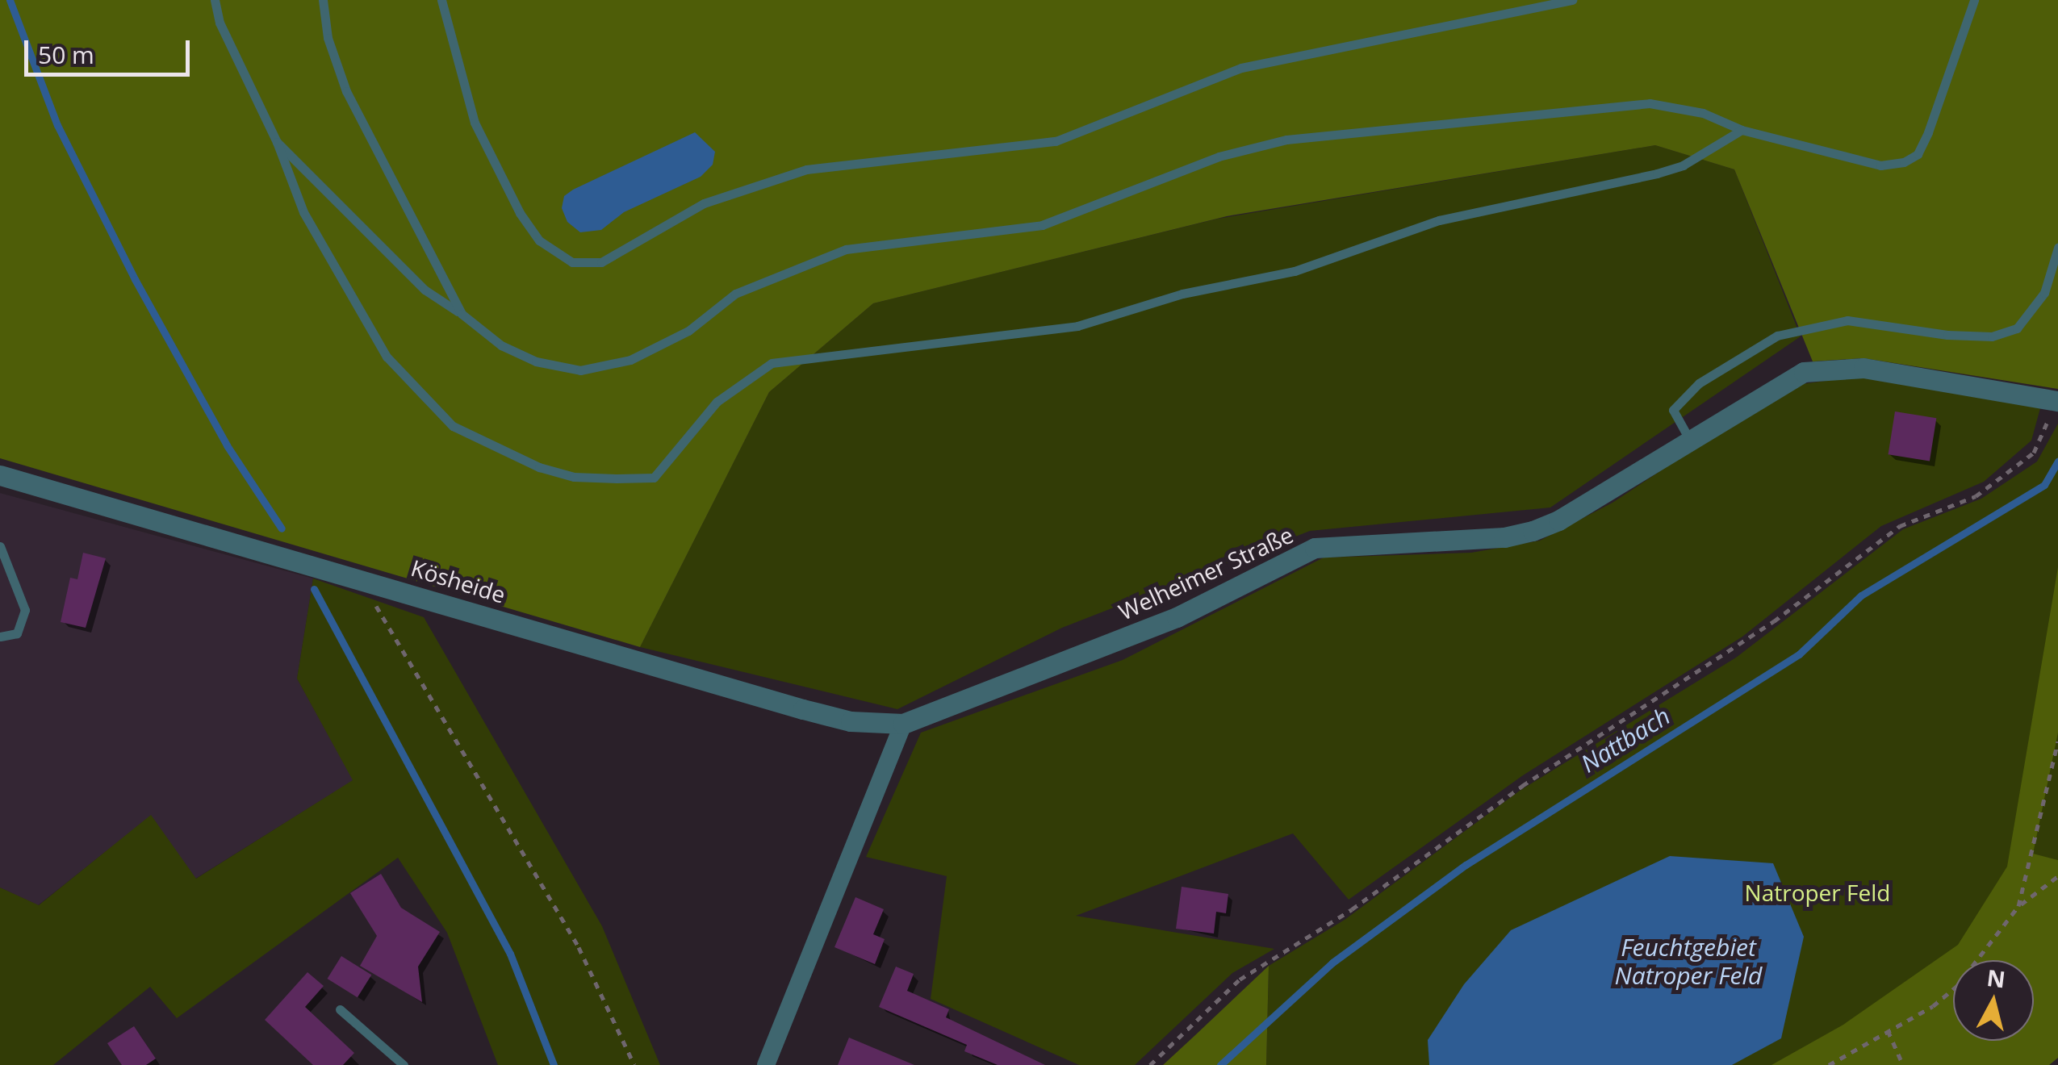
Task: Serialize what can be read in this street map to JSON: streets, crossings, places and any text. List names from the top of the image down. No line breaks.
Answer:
{"streets":{"street":["Welheimer Straße","Kösheide"]},"crossings":[["Welheimer Straße","Kösheide"]],"water":["Nattbach","Feuchtgebiet Natroper Feld"],"parks":["Natroper Feld"],"scale_bar":"50 m","north":"top"}
